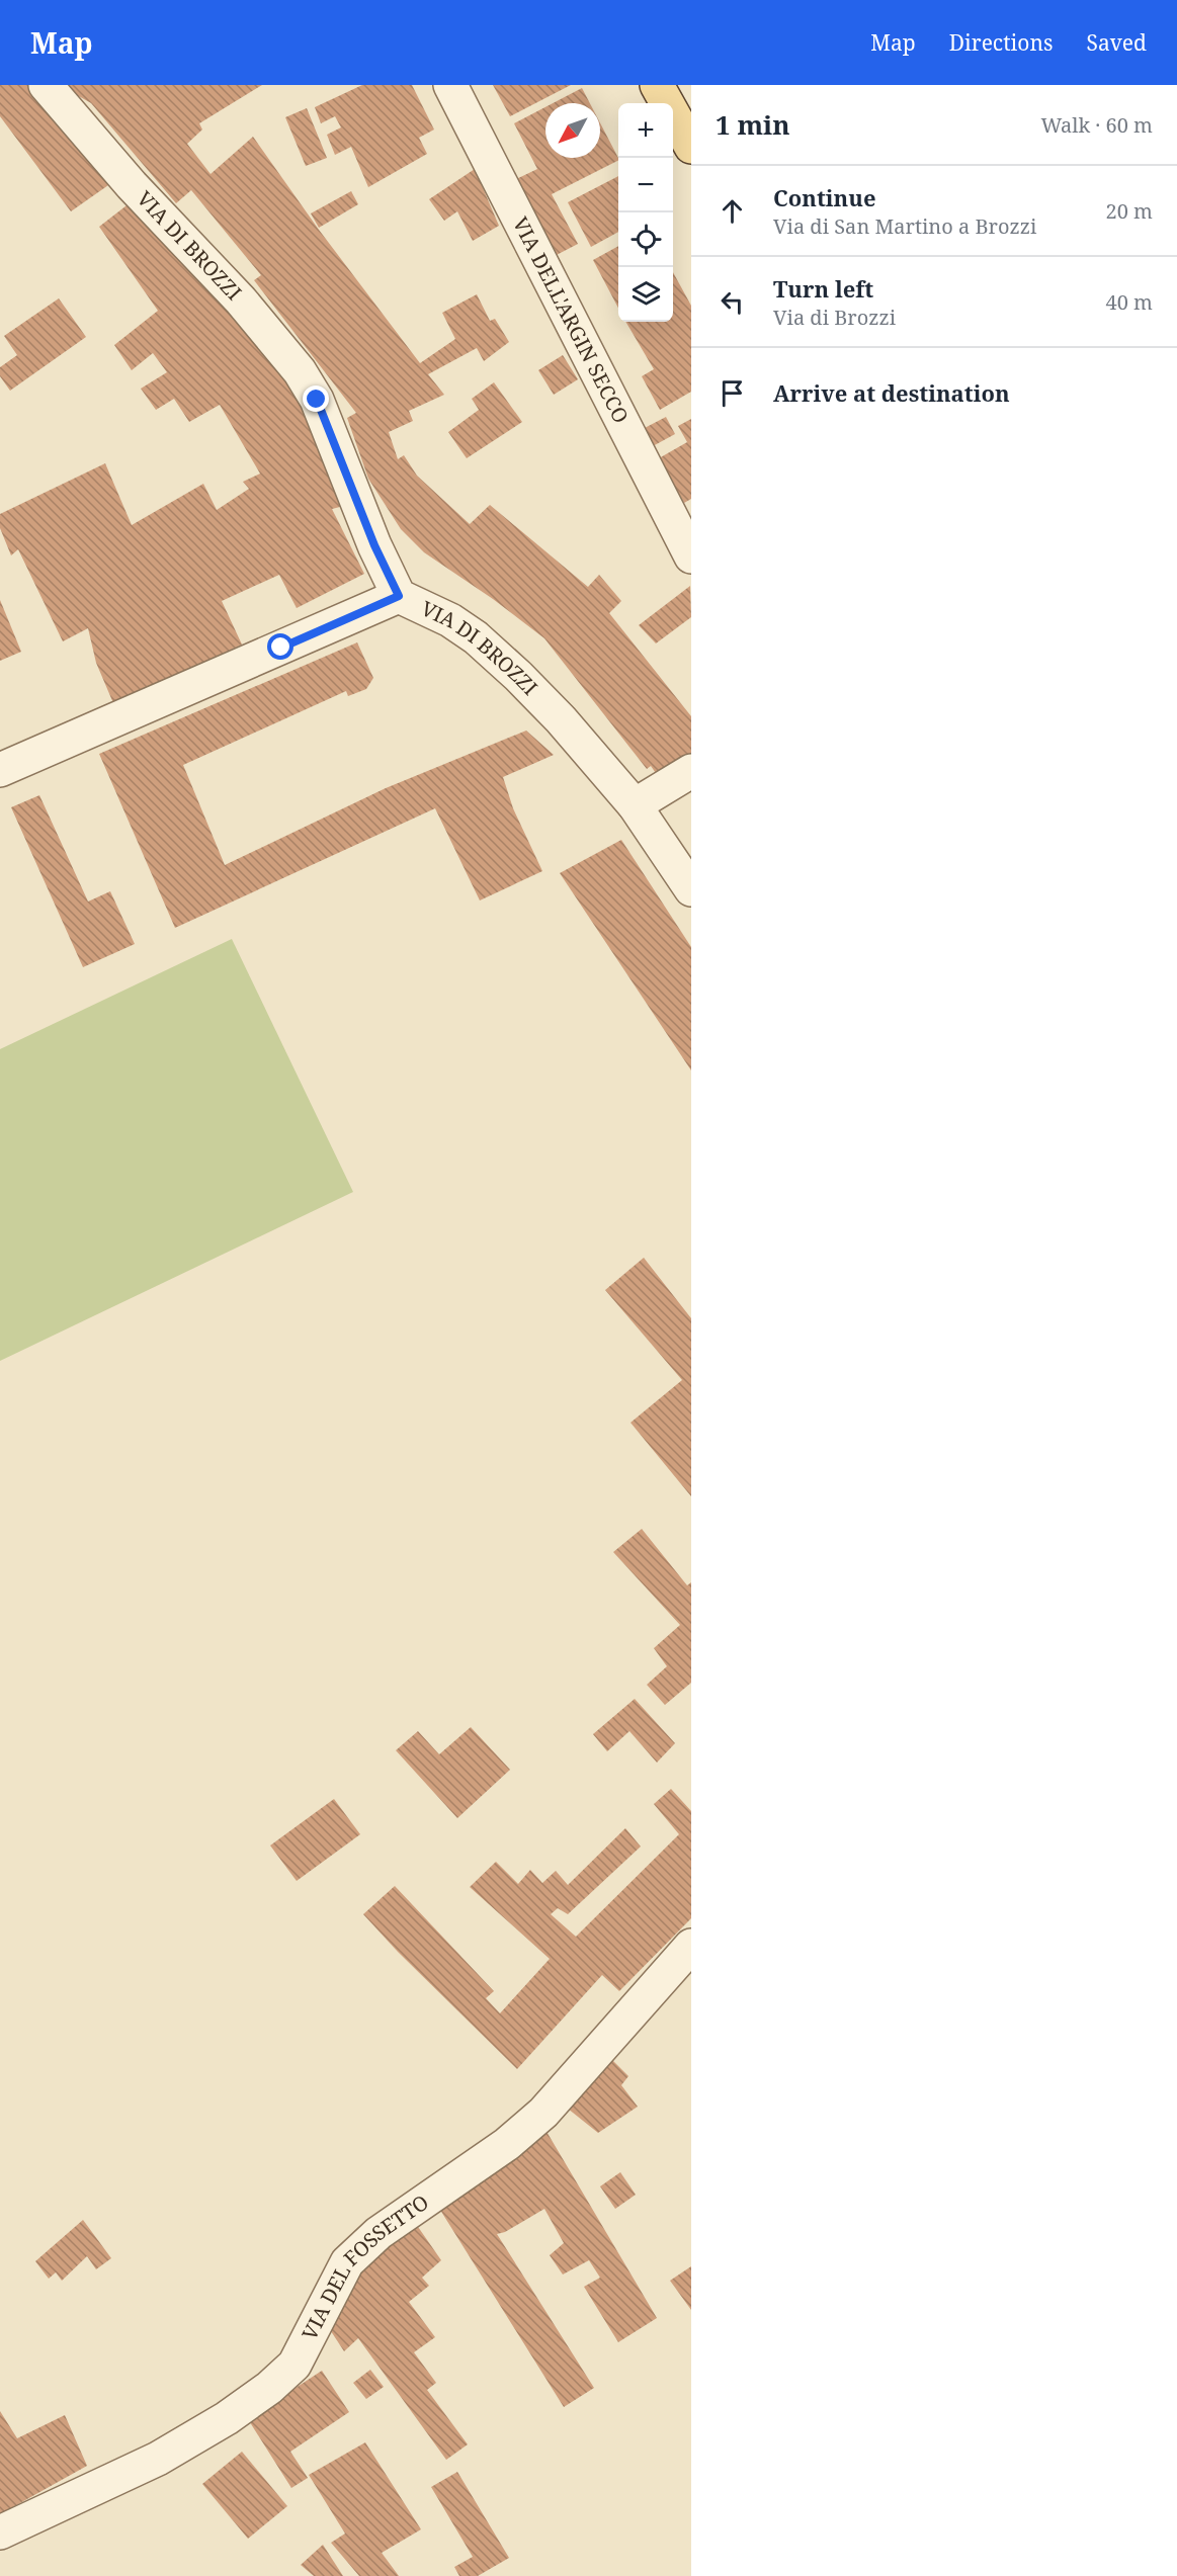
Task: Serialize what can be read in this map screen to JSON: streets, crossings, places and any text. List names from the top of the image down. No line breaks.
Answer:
{"streets":{"street":["VIA DI BROZZI","VIA DELL'ARGIN SECCO","VIA DEL FOSSETTO"]},"north":"bottom left","page":{"header":"Map","nav":["Map","Directions","Saved"],"heading":["1 min","Walk · 60 m"],"map_buttons":["+","−"],"list":[["Continue","Via di San Martino a Brozzi","20 m"],["Turn left","Via di Brozzi","40 m"],"Arrive at destination"]}}
